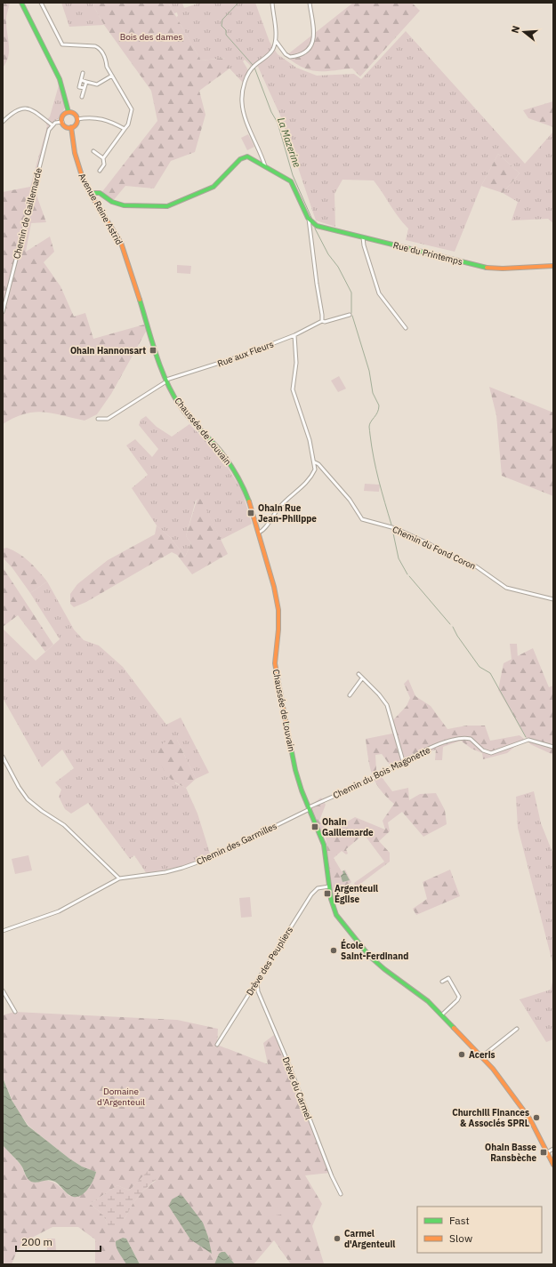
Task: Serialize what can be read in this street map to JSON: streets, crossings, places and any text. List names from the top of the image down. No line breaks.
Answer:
{"streets":{"main road":["Avenue Reine Astrid","Rue du Printemps","Chaussée de Louvain"],"street":["Chemin de Gaillemarde","Rue aux Fleurs","Chemin du Fond Coron","Chemin du Bois Magonette","Chemin des Garmilles","Drève des Peupliers","Drève du Carmel"]},"crossings":[["Avenue Reine Astrid","Chaussée de Louvain"],["Rue aux Fleurs","Chaussée de Louvain"],["Chaussée de Louvain","Chemin du Bois Magonette"],["Chaussée de Louvain","Chemin des Garmilles"],["Chaussée de Louvain","Drève des Peupliers"],["Chemin du Bois Magonette","Chemin des Garmilles"],["Drève des Peupliers","Drève du Carmel"]],"water":["La Mazerine"],"parks":["Bois des dames","Domaine d'Argenteuil"],"places":{"transit":["Ohain Hannonsart","Ohain Rue Jean-Philippe","Ohain Gaillemarde","Argenteuil Église","Ohain Basse Ransbèche"],"other":["École Saint-Ferdinand","Aceris","Churchill Finances & Associés SPRL","Carmel d'Argenteuil"]},"legend":["Fast","Slow"],"scale_bar":"200 m","north":"left"}
